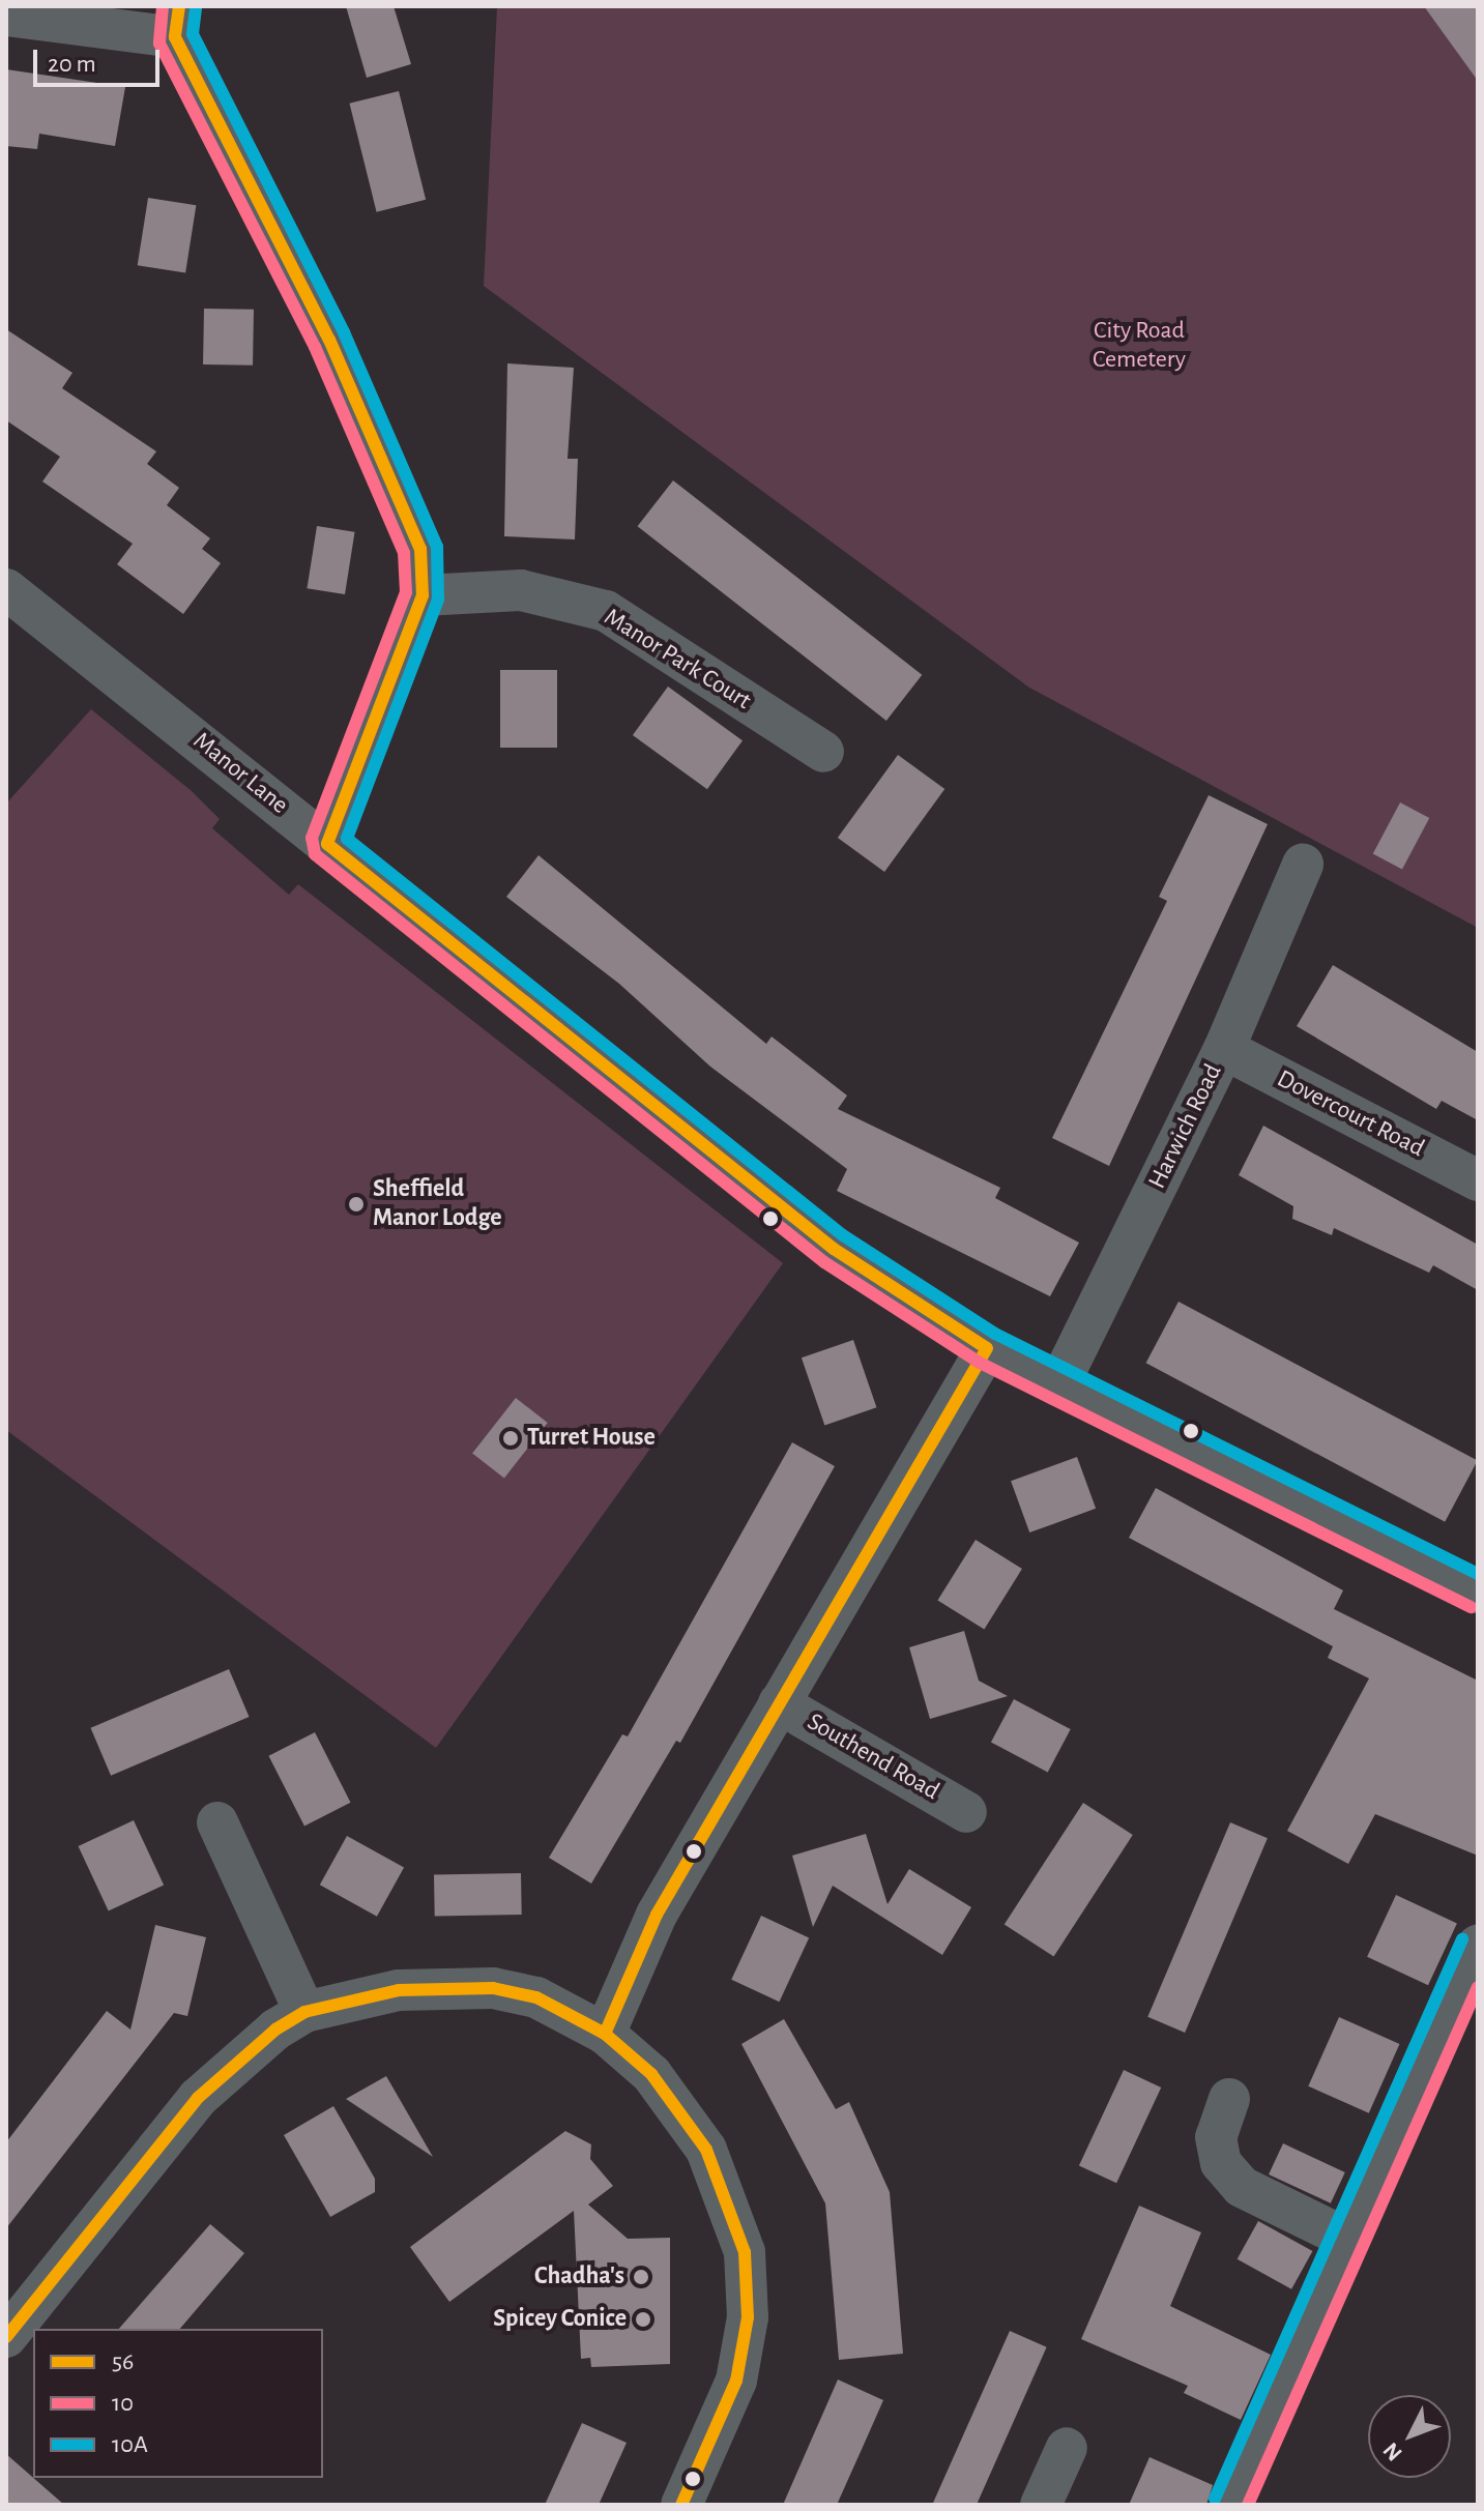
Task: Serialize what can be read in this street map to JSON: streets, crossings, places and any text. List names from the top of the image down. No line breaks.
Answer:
{"streets":{"street":["Manor Park Court","Manor Lane","Dovercourt Road","Harwich Road","Southend Road"]},"crossings":[["Manor Lane","Harwich Road"],["Manor Lane","Southend Road"],["Dovercourt Road","Harwich Road"]],"parks":["City Road Cemetery"],"places":["Sheffield Manor Lodge","Turret House","Chadha's","Spicey Conice"],"lines":["transit line 56","transit line 10","transit line 10A"],"legend":["56","10","10A"],"scale_bar":"20 m","north":"bottom left"}
